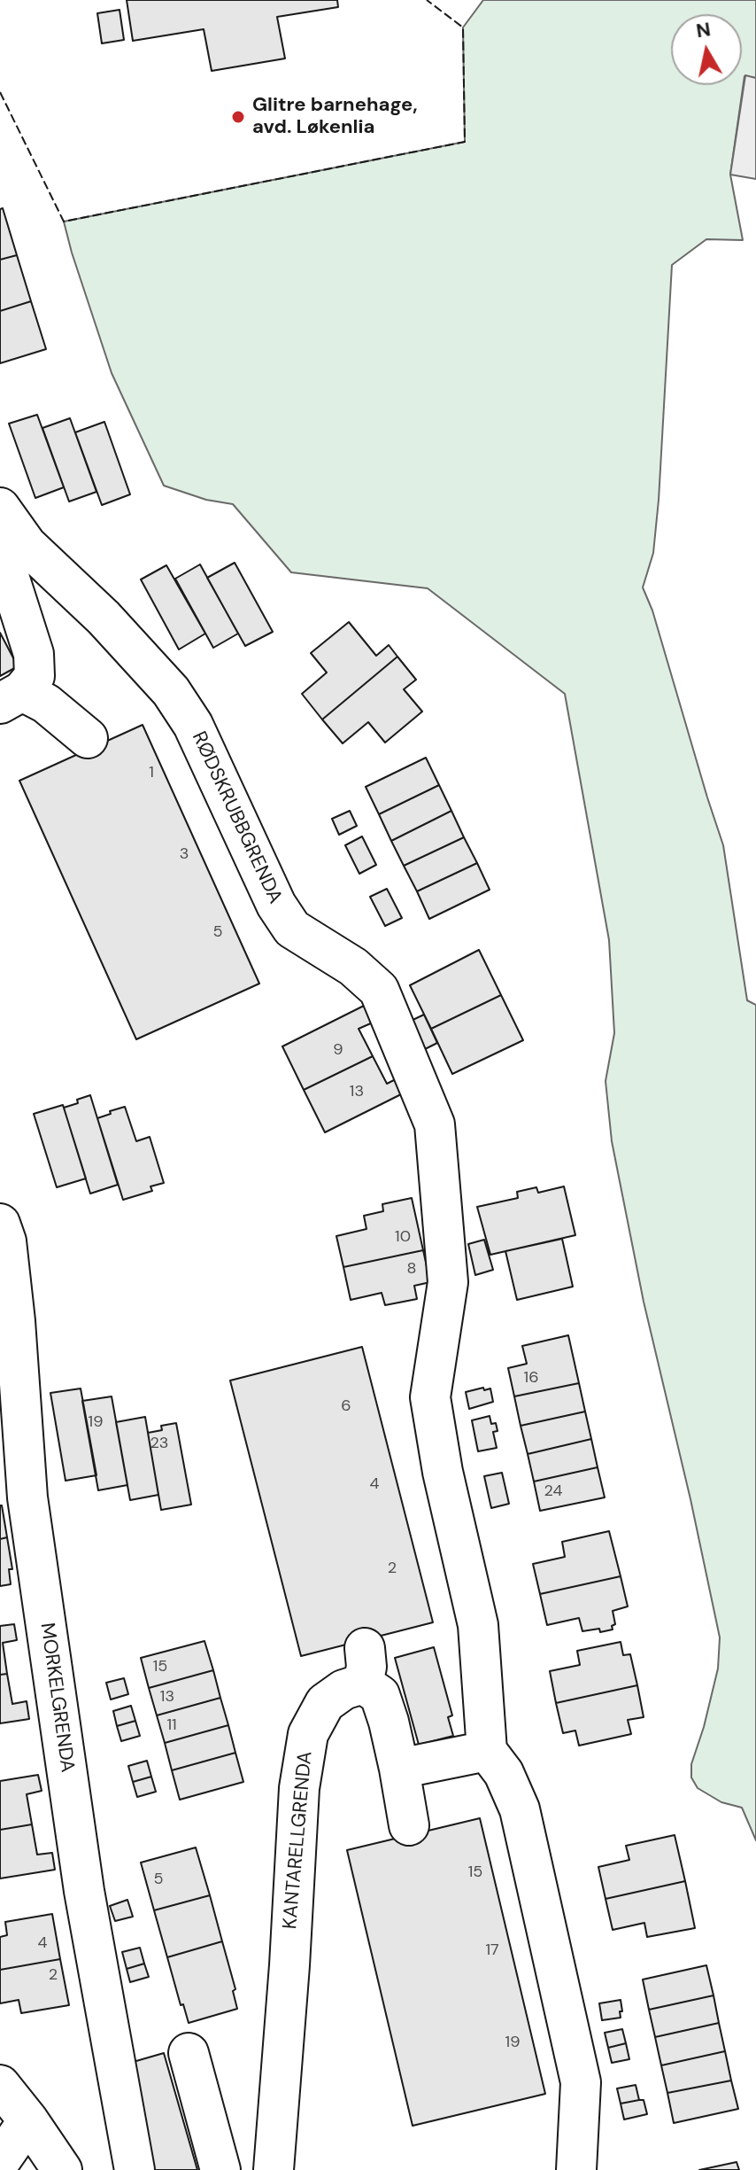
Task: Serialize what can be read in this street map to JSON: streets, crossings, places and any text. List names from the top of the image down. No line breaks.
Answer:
{"streets":{"street":["RØDSKRUBBGRENDA","MORKELGRENDA","KANTARELLGRENDA"]},"places":["Glitre barnehage, avd. Løkenlia"],"house_numbers":["1","3","5","9","13","10","8","16","6","19","23","4","24","2","15","13","11","15","5","4","17","2","19"],"north":"top"}
